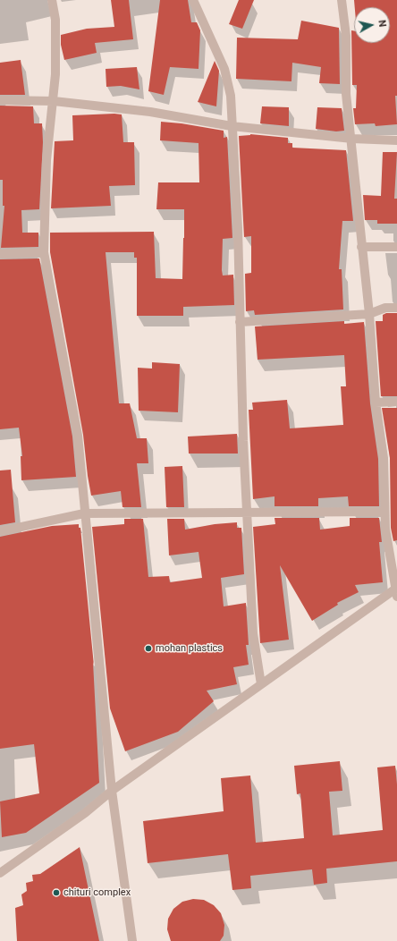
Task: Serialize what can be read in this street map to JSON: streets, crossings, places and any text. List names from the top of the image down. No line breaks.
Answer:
{"places":["mohan plastics","chituri complex"],"north":"right"}
